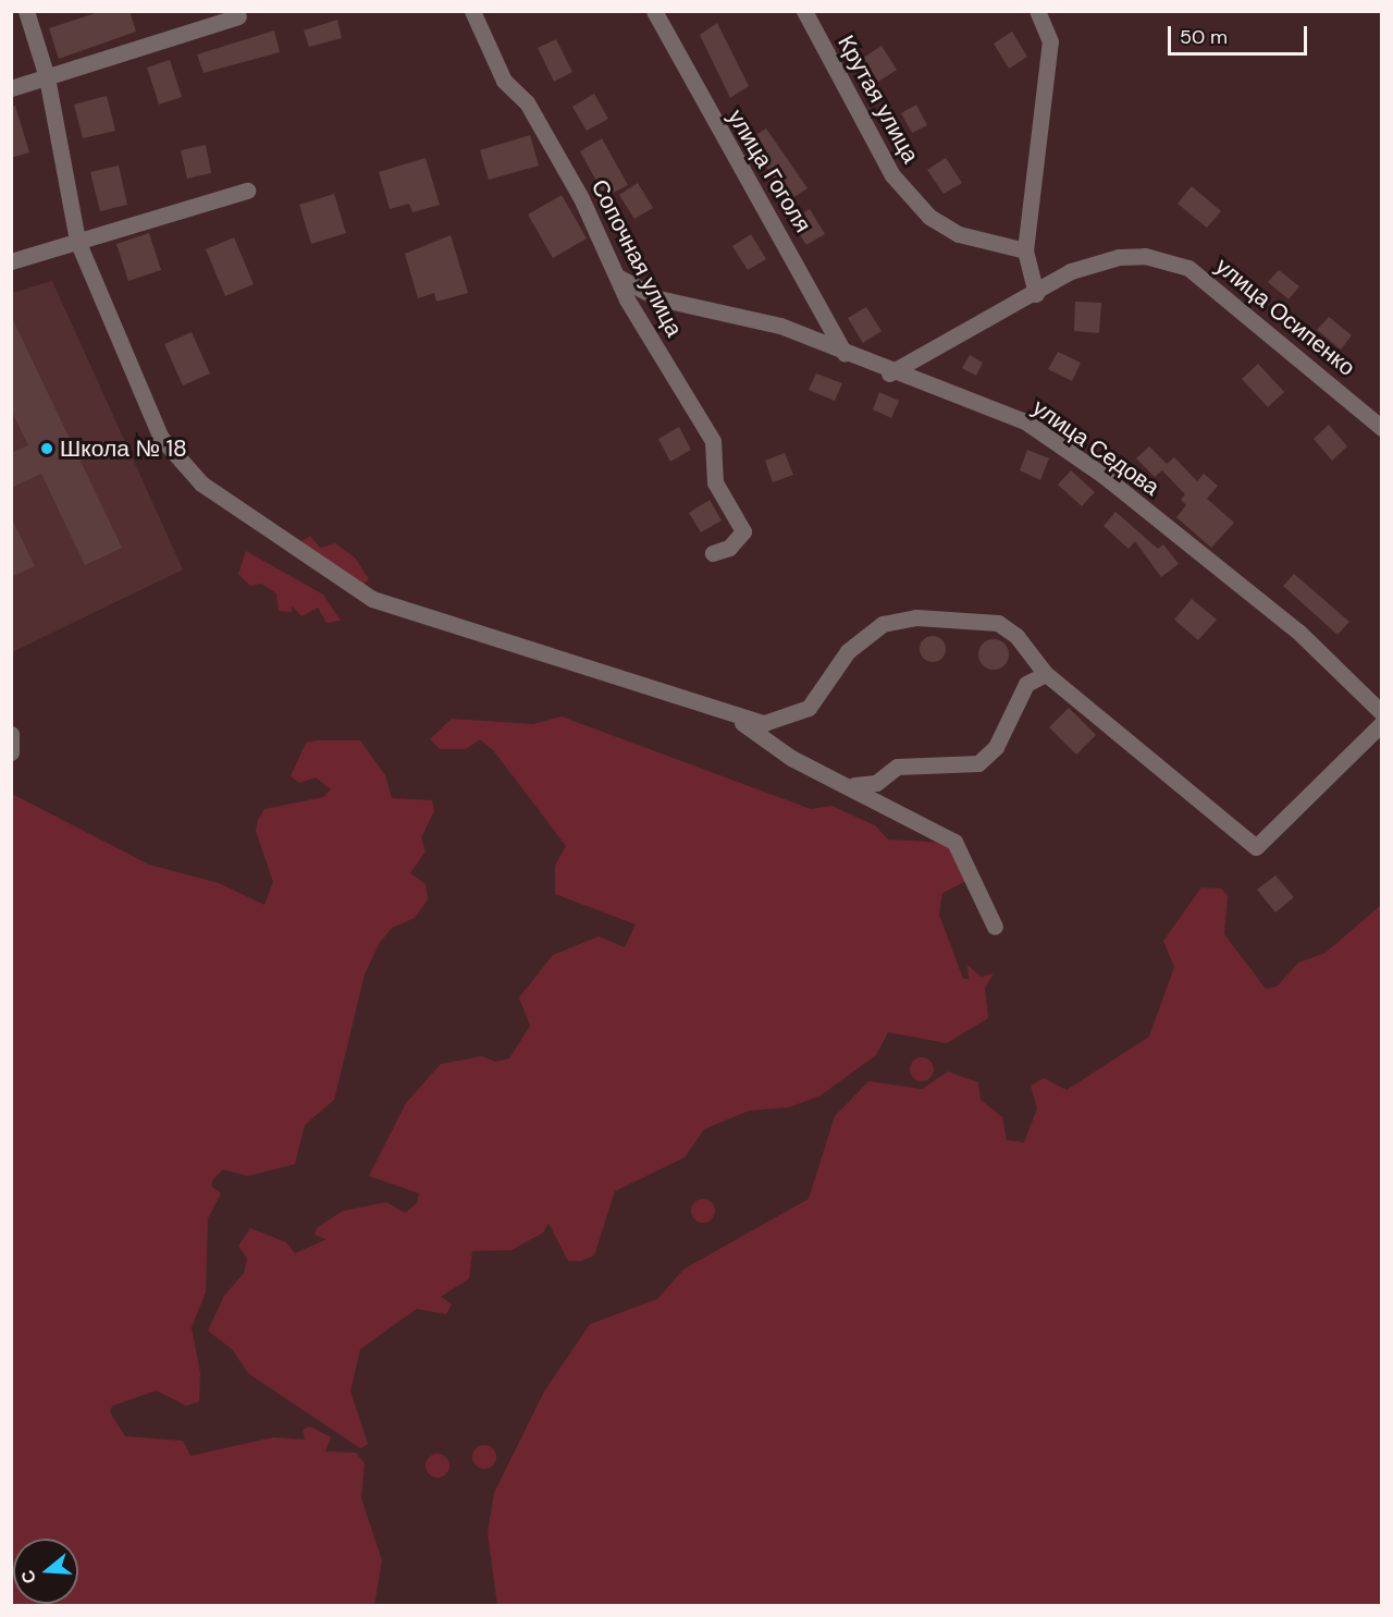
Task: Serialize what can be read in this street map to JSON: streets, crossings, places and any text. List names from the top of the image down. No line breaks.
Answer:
{"streets":{"street":["Крутая улица","улица Гоголя","Сопочная улица","улица Осипенко","улица Седова"]},"crossings":[["улица Гоголя","улица Седова"],["Сопочная улица","улица Седова"]],"places":["Школа № 18"],"scale_bar":"50 m","north":"left"}
